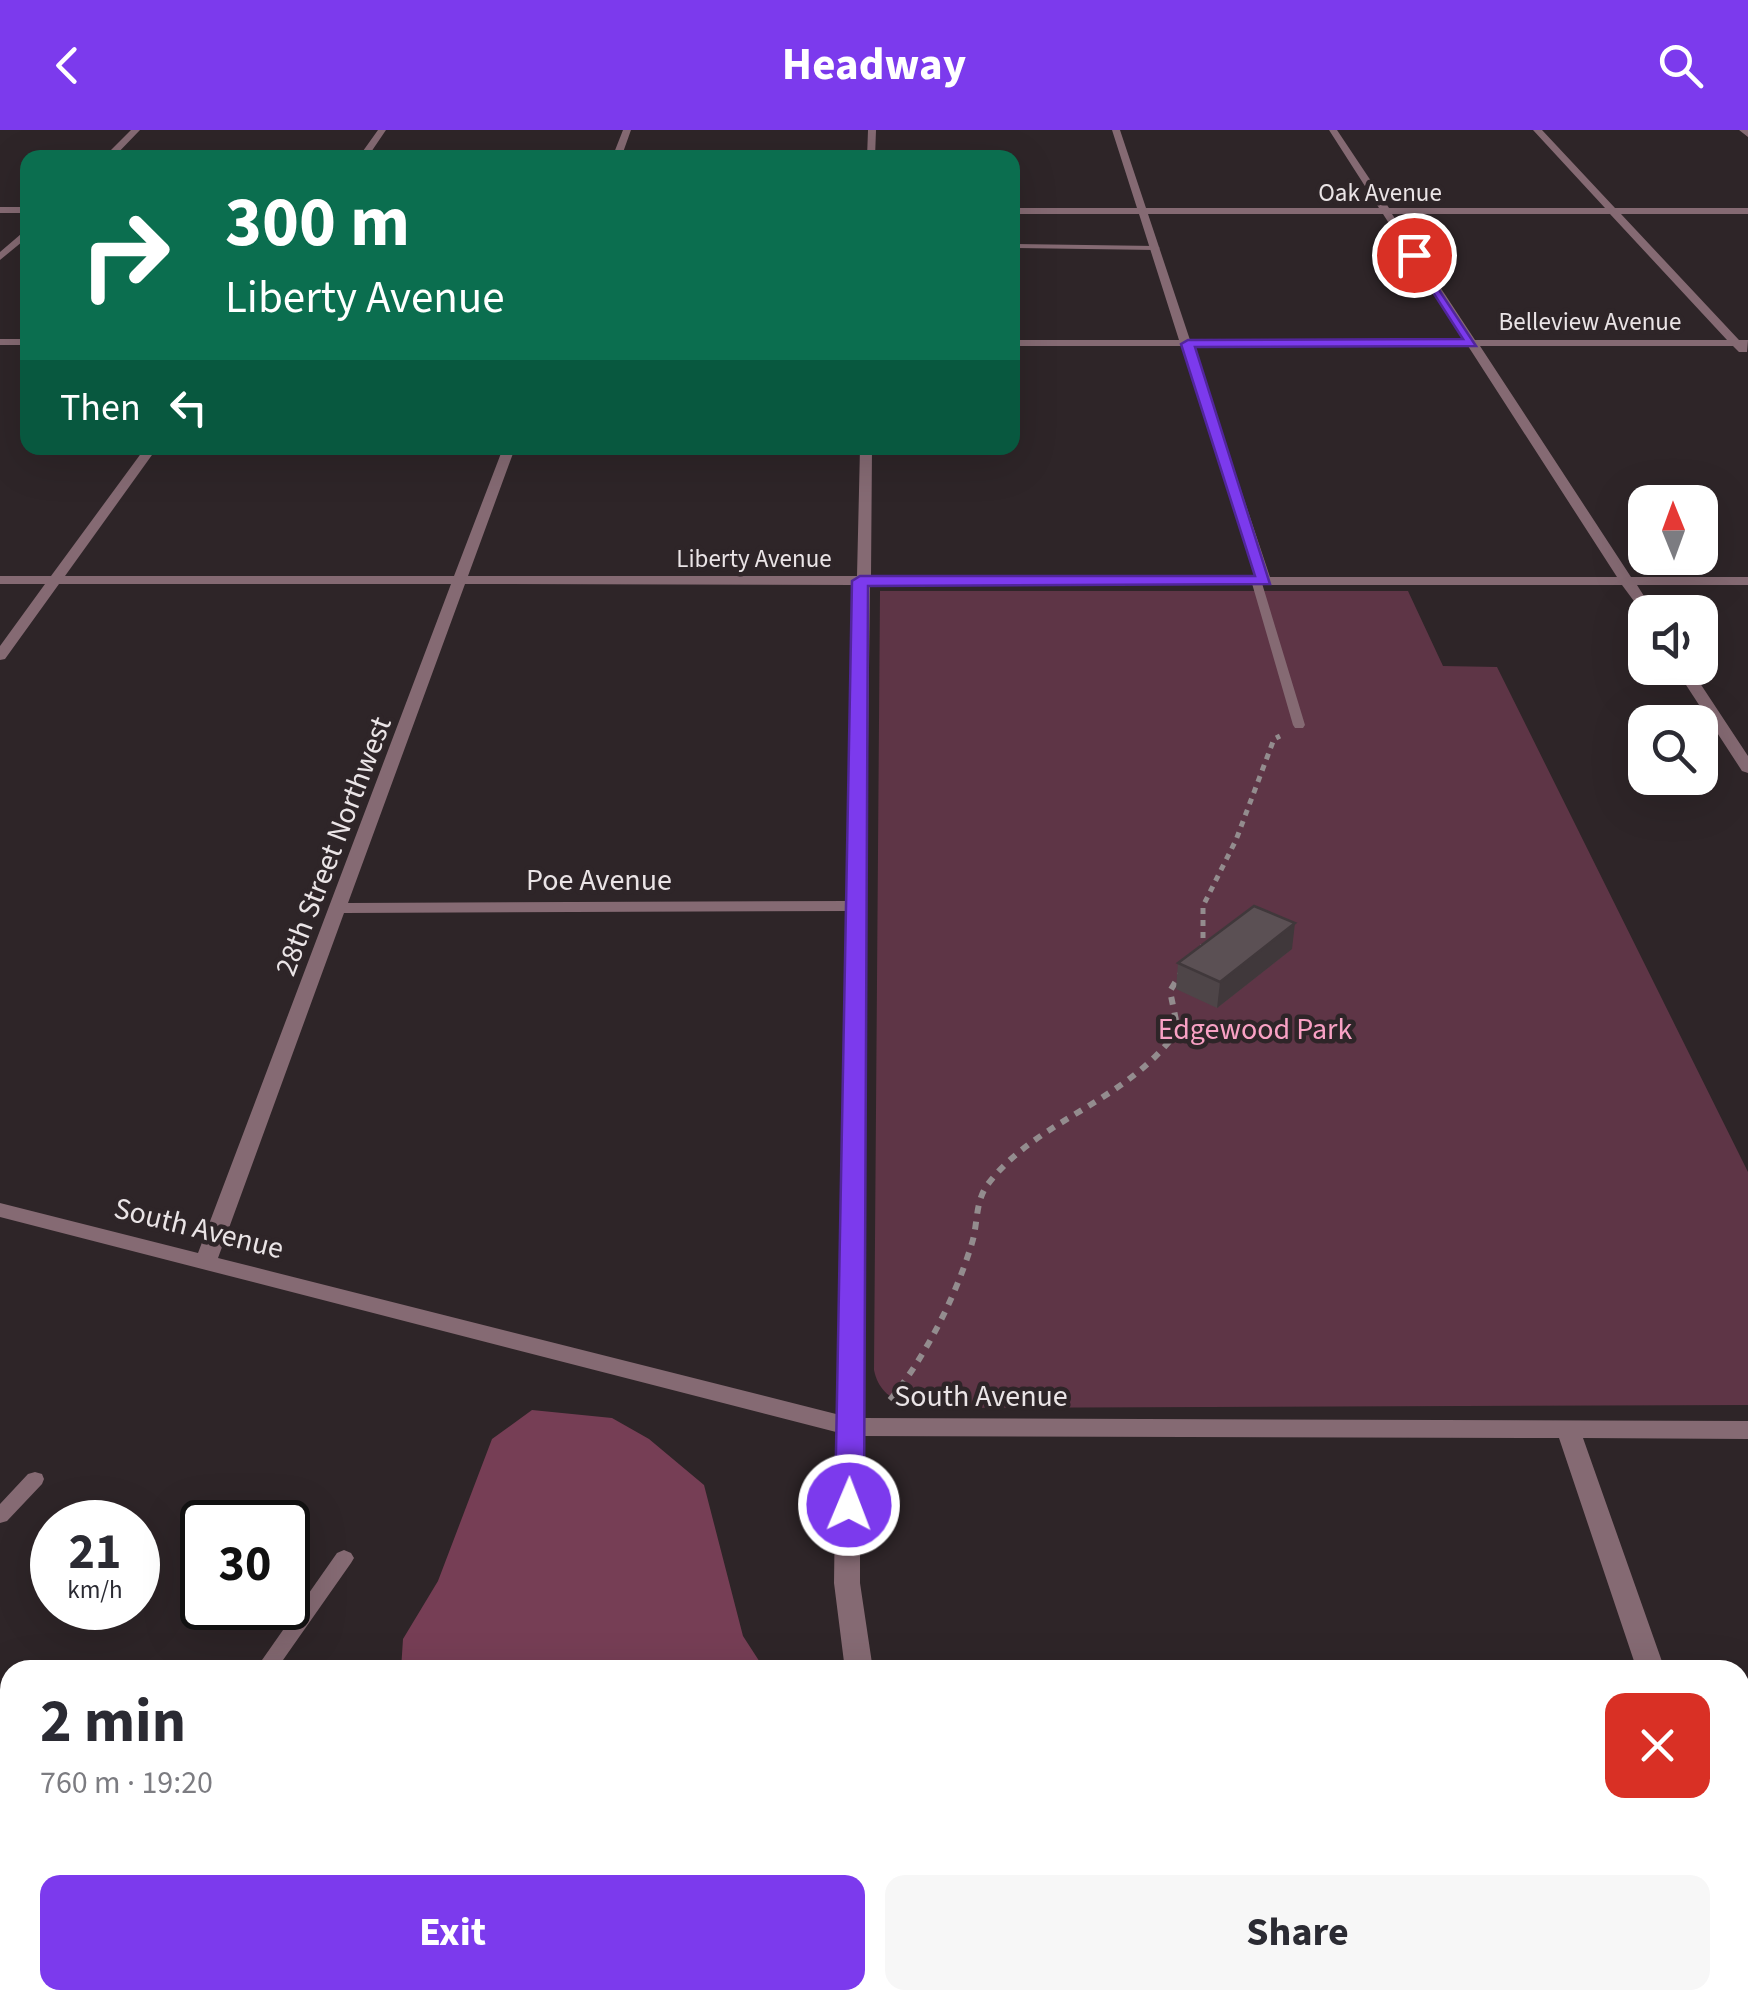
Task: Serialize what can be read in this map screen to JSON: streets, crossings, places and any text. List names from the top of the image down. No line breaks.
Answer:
{"streets":{"street":["Oak Avenue","Belleview Avenue","Liberty Avenue","28th Street Northwest","Poe Avenue","South Avenue"]},"crossings":[["Liberty Avenue","28th Street Northwest"],["28th Street Northwest","Poe Avenue"],["28th Street Northwest","South Avenue"]],"parks":["Edgewood Park"],"north":"top","page":{"header":"Headway","turn":["300 m","Liberty Avenue"],"then":"Then","speed":"21 km/h","limit":"30","heading":["2 min","760 m · 19:20"],"buttons":["Exit","Share"]}}
